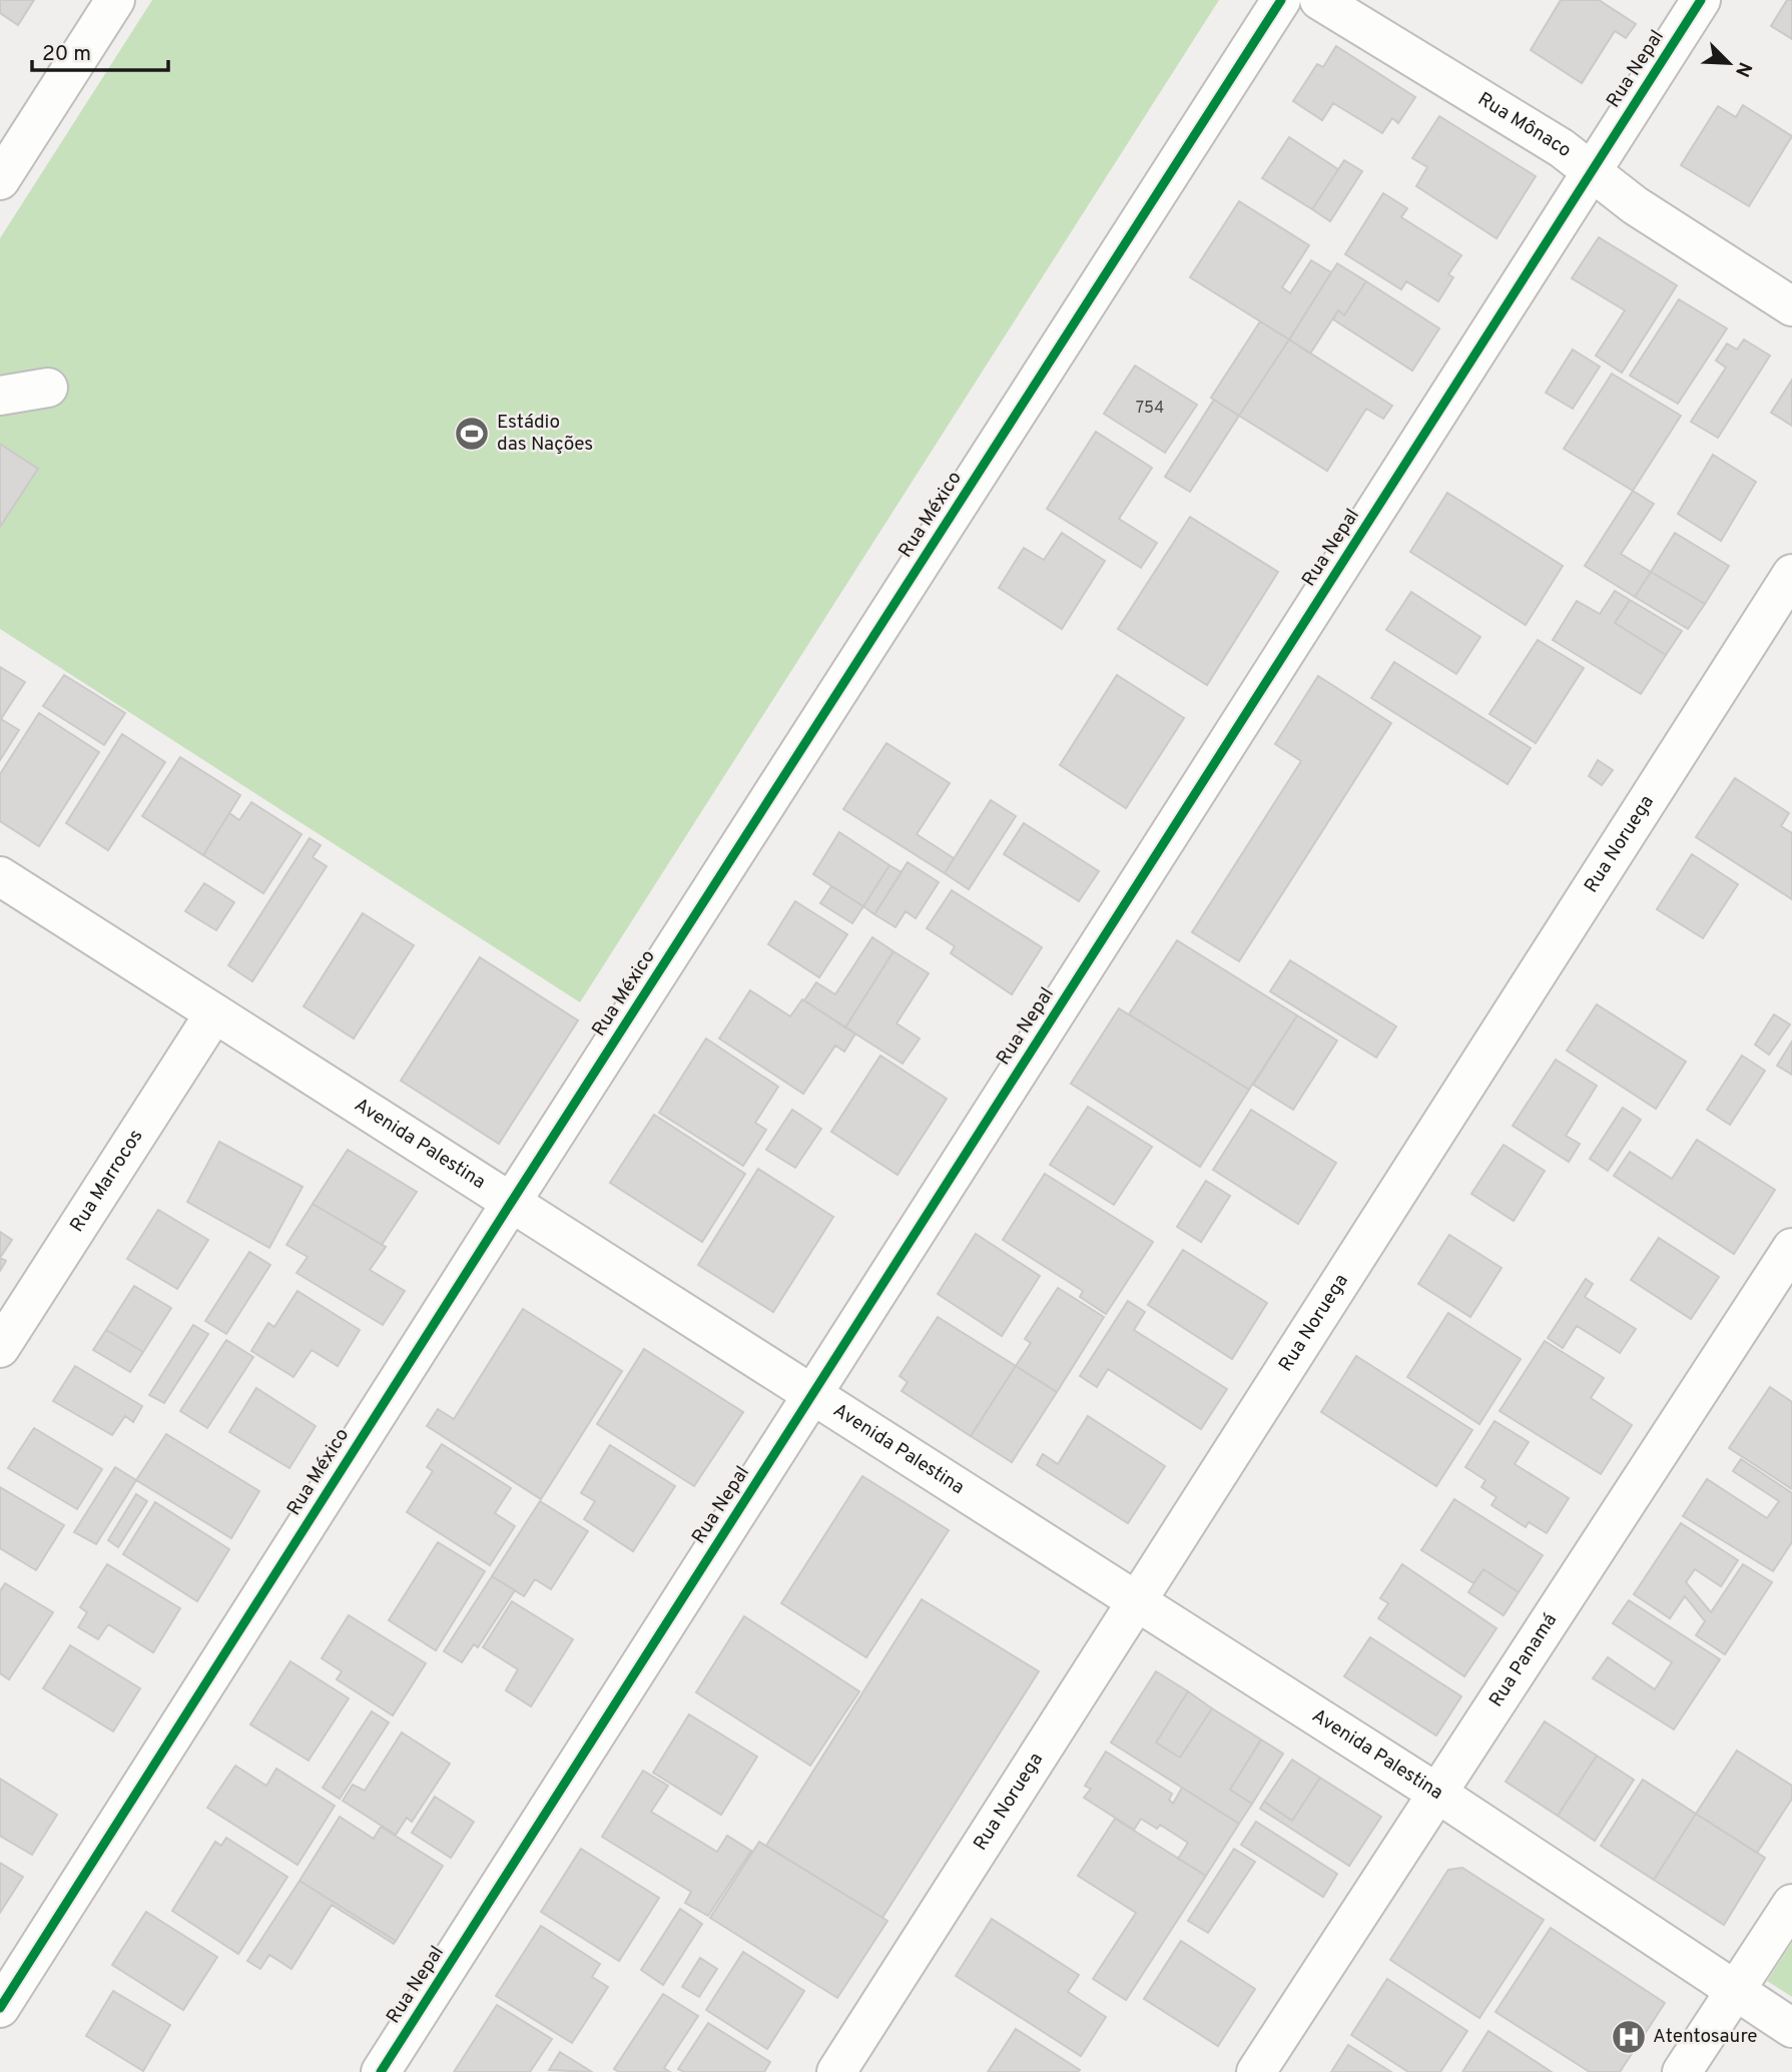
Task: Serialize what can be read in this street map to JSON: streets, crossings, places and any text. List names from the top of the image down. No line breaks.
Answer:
{"streets":{"street":["Rua Nepal","Rua Mônaco","Rua México","Rua Noruega","Avenida Palestina","Rua Marrocos","Rua Panamá"]},"crossings":[["Rua Nepal","Rua Mônaco"],["Rua Nepal","Avenida Palestina"],["Rua México","Avenida Palestina"],["Rua Noruega","Avenida Palestina"],["Avenida Palestina","Rua Marrocos"],["Avenida Palestina","Rua Panamá"]],"places":{"sports":["Estádio das Nações"],"hospital":["Atentosaure"]},"house_numbers":["754"],"scale_bar":"20 m","north":"bottom right"}
